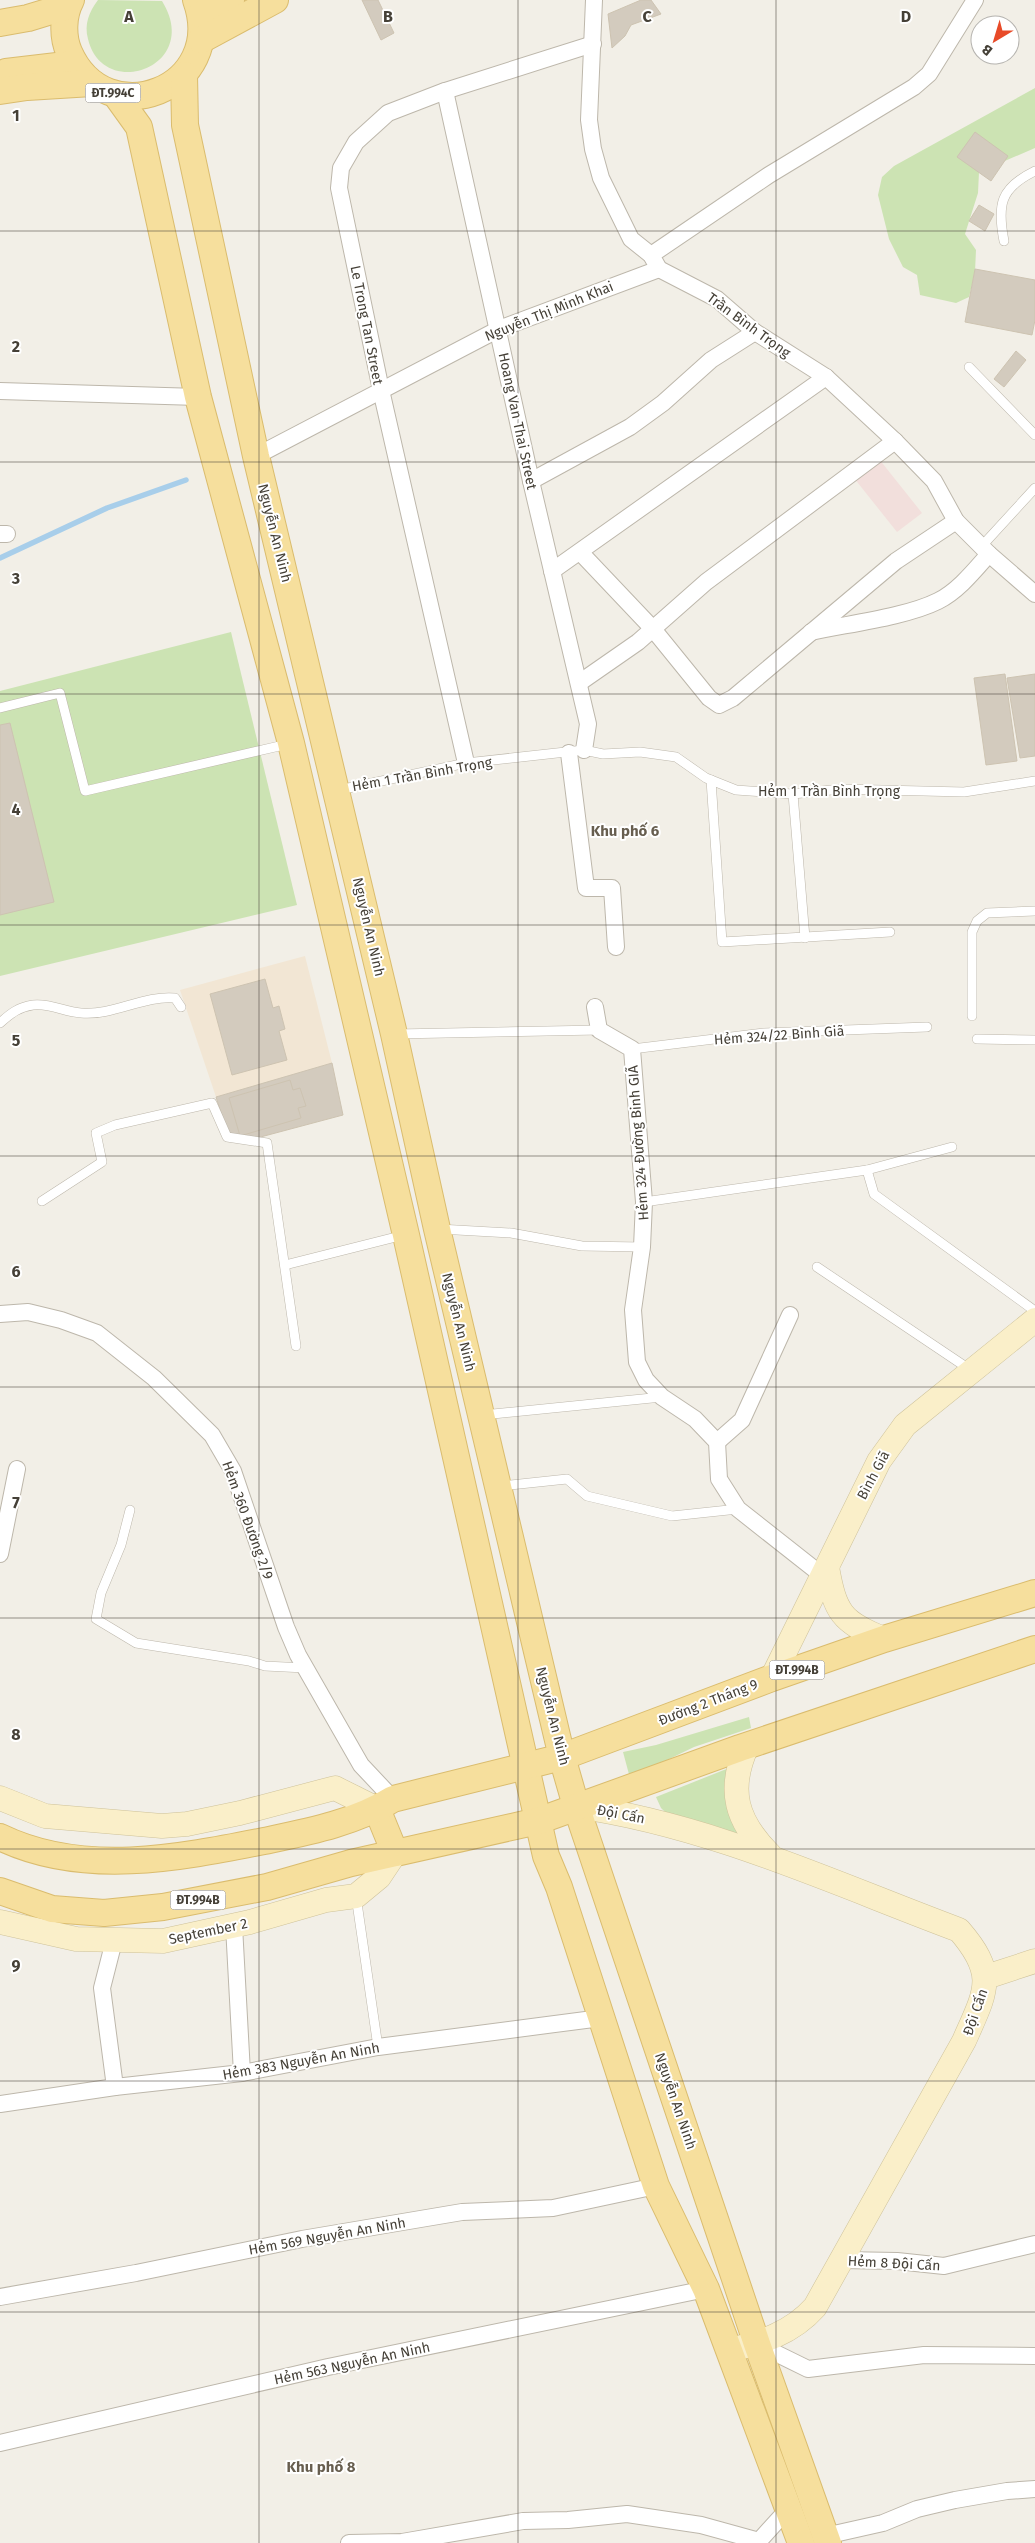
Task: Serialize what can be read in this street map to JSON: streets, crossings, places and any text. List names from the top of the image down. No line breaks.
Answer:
{"streets":{"main road":["ĐT.994C","Nguyễn An Ninh","ĐT.994B","Đường 2 Tháng 9"],"street":["Nguyễn Thị Minh Khai","Le Trong Tan Street","Trần Bình Trọng","Hoang Van Thai Street","Hẻm 324 Đường Binh GIÃ","Bình Giã","Hẻm 360 Đường 2/9","Đội Cấn","September 2","Hẻm 383 Nguyễn An Ninh","Hẻm 569 Nguyễn An Ninh","Hẻm 8 Đội Cấn","Hẻm 563 Nguyễn An Ninh"],"lane":["Hẻm 1 Trần Bình Trọng","Hẻm 324/22 Bình Giã"]},"crossings":[["ĐT.994C","Nguyễn An Ninh"],["Nguyễn Thị Minh Khai","Le Trong Tan Street"],["Nguyễn Thị Minh Khai","Trần Bình Trọng"],["Nguyễn Thị Minh Khai","Hoang Van Thai Street"],["Nguyễn Thị Minh Khai","Nguyễn An Ninh"],["Le Trong Tan Street","Trần Bình Trọng"],["Le Trong Tan Street","Hoang Van Thai Street"],["Le Trong Tan Street","Hẻm 1 Trần Bình Trọng"],["Hoang Van Thai Street","Hẻm 1 Trần Bình Trọng"],["Nguyễn An Ninh","Hẻm 1 Trần Bình Trọng"],["Nguyễn An Ninh","ĐT.994B"],["Nguyễn An Ninh","Đường 2 Tháng 9"],["Nguyễn An Ninh","Đội Cấn"],["Hẻm 324/22 Bình Giã","Hẻm 324 Đường Binh GIÃ"],["Bình Giã","Đường 2 Tháng 9"],["Hẻm 360 Đường 2/9","ĐT.994B"],["ĐT.994B","Đường 2 Tháng 9"],["ĐT.994B","Đội Cấn"],["Đội Cấn","Hẻm 8 Đội Cấn"]],"districts":["Khu phố 6","Khu phố 8"],"north":"bottom left","grid":{"columns":["A","B","C","D"],"rows":["1","2","3","4","5","6","7","8","9"]}}
